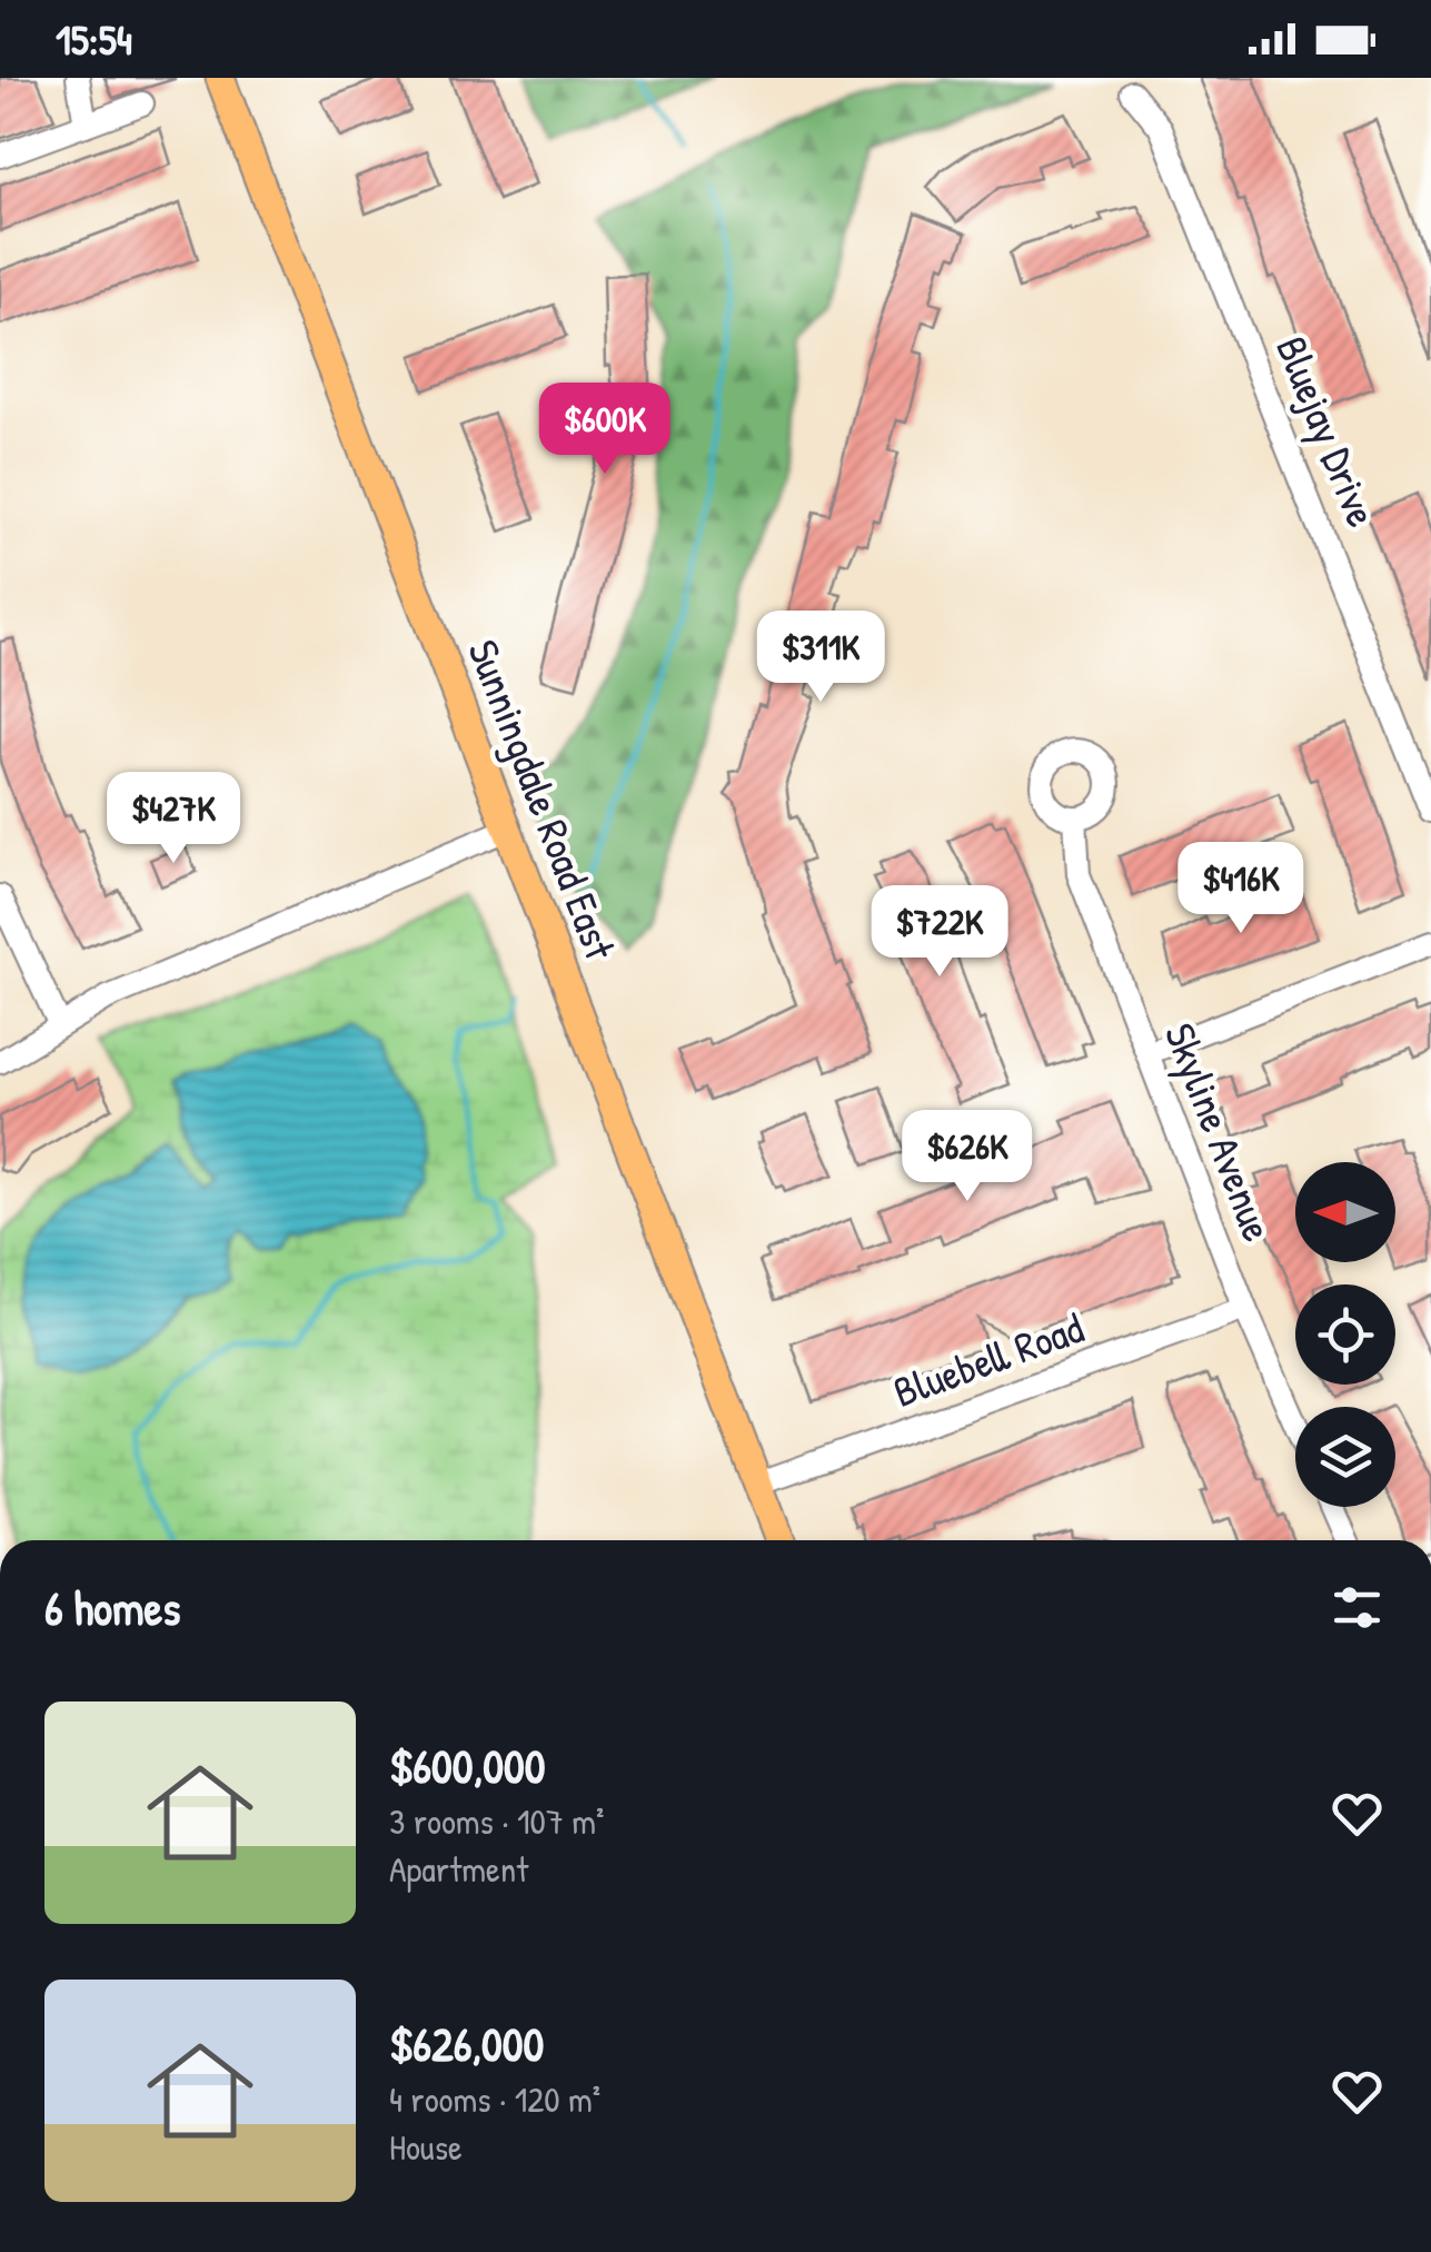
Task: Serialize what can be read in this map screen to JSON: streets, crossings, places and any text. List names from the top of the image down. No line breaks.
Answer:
{"streets":{"main road":["Sunningdale Road East"],"street":["Bluejay Drive","Skyline Avenue","Bluebell Road"]},"crossings":[["Sunningdale Road East","Bluebell Road"],["Skyline Avenue","Bluebell Road"]],"north":"left","page":{"status":"15:54","price":["$600K","$311K","$427K","$416K","$722K","$626K"],"heading":"6 homes","list":[{"name":"$600,000","note":"3 rooms · 107 m² · Apartment"},{"name":"$626,000","note":"4 rooms · 120 m² · House"}]}}
